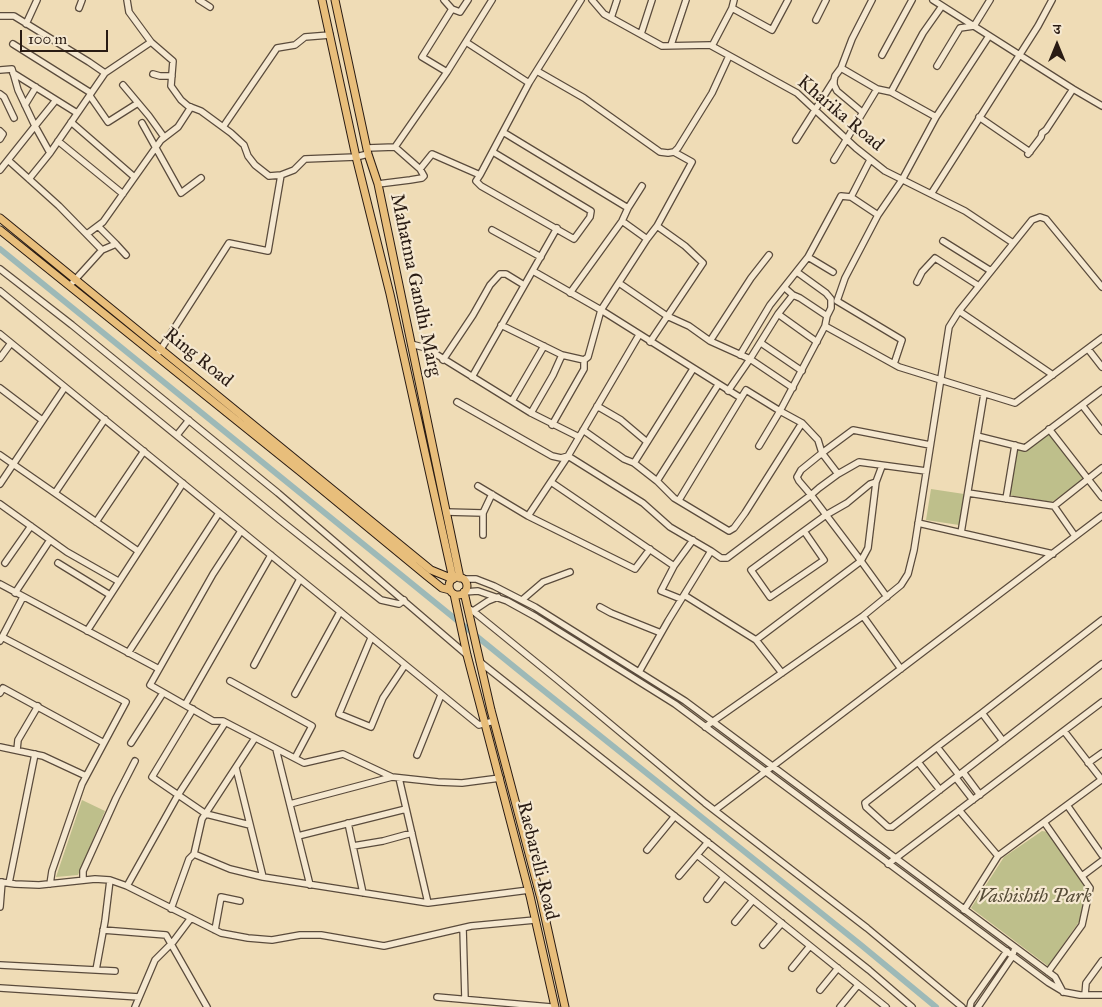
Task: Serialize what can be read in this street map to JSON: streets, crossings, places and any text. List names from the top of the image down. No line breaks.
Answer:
{"streets":{"main road":["Mahatma Gandhi Marg","Ring Road","Raebarelli Road"],"street":["Kharika Road"]},"crossings":[["Mahatma Gandhi Marg","Ring Road"],["Mahatma Gandhi Marg","Raebarelli Road"],["Ring Road","Raebarelli Road"]],"parks":["Vashishth Park"],"scale_bar":"100 m","north":"top"}
